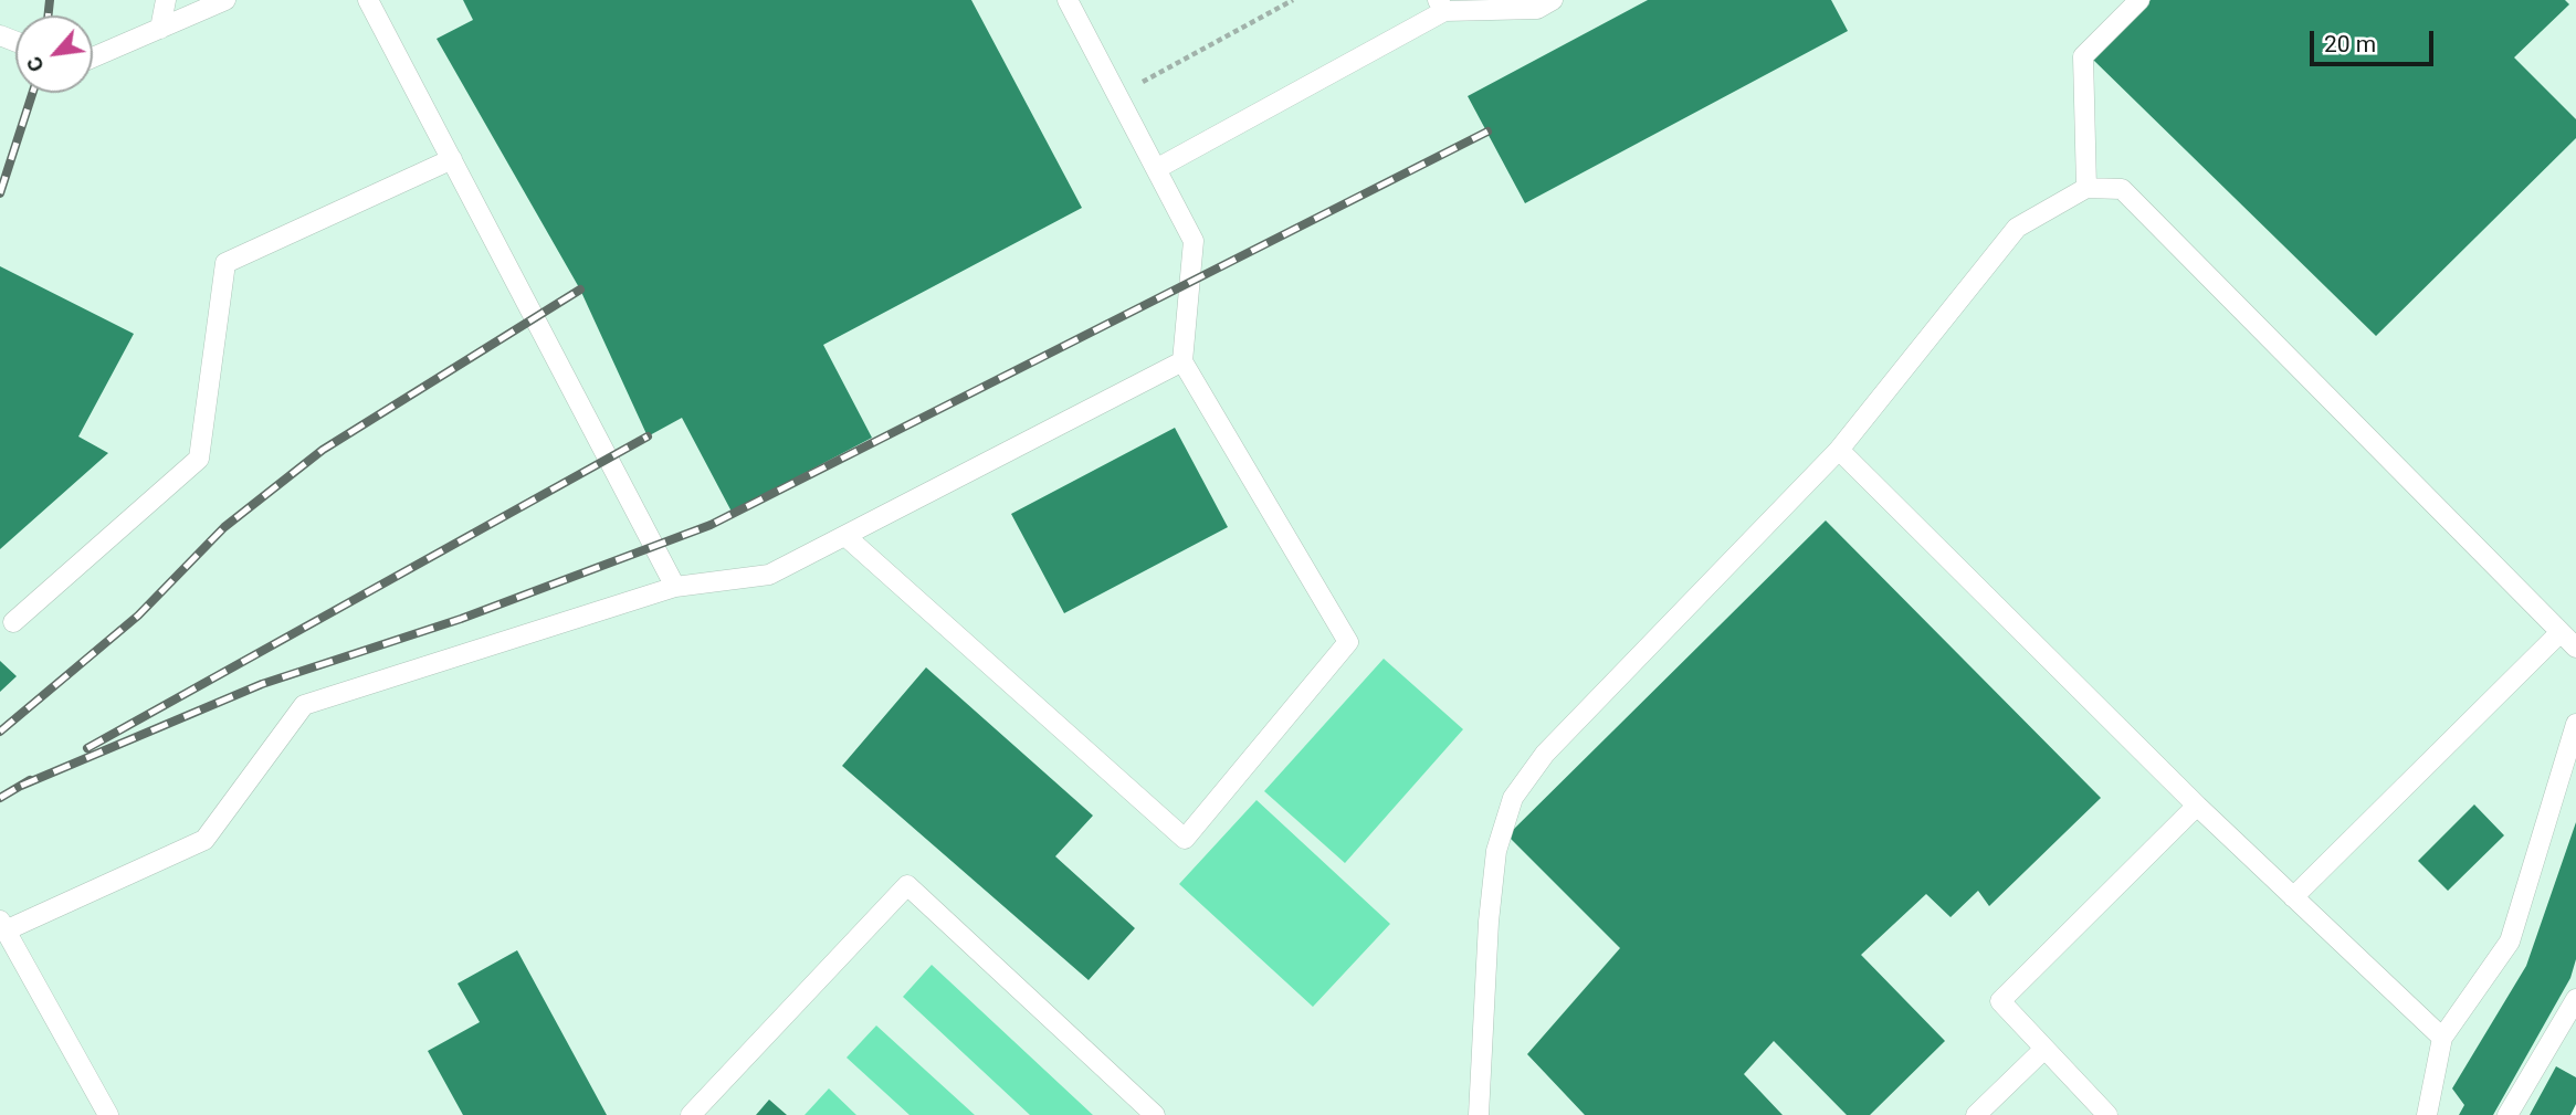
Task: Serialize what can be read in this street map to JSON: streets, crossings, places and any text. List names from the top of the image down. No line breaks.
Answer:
{"scale_bar":"20 m","north":"bottom left"}
